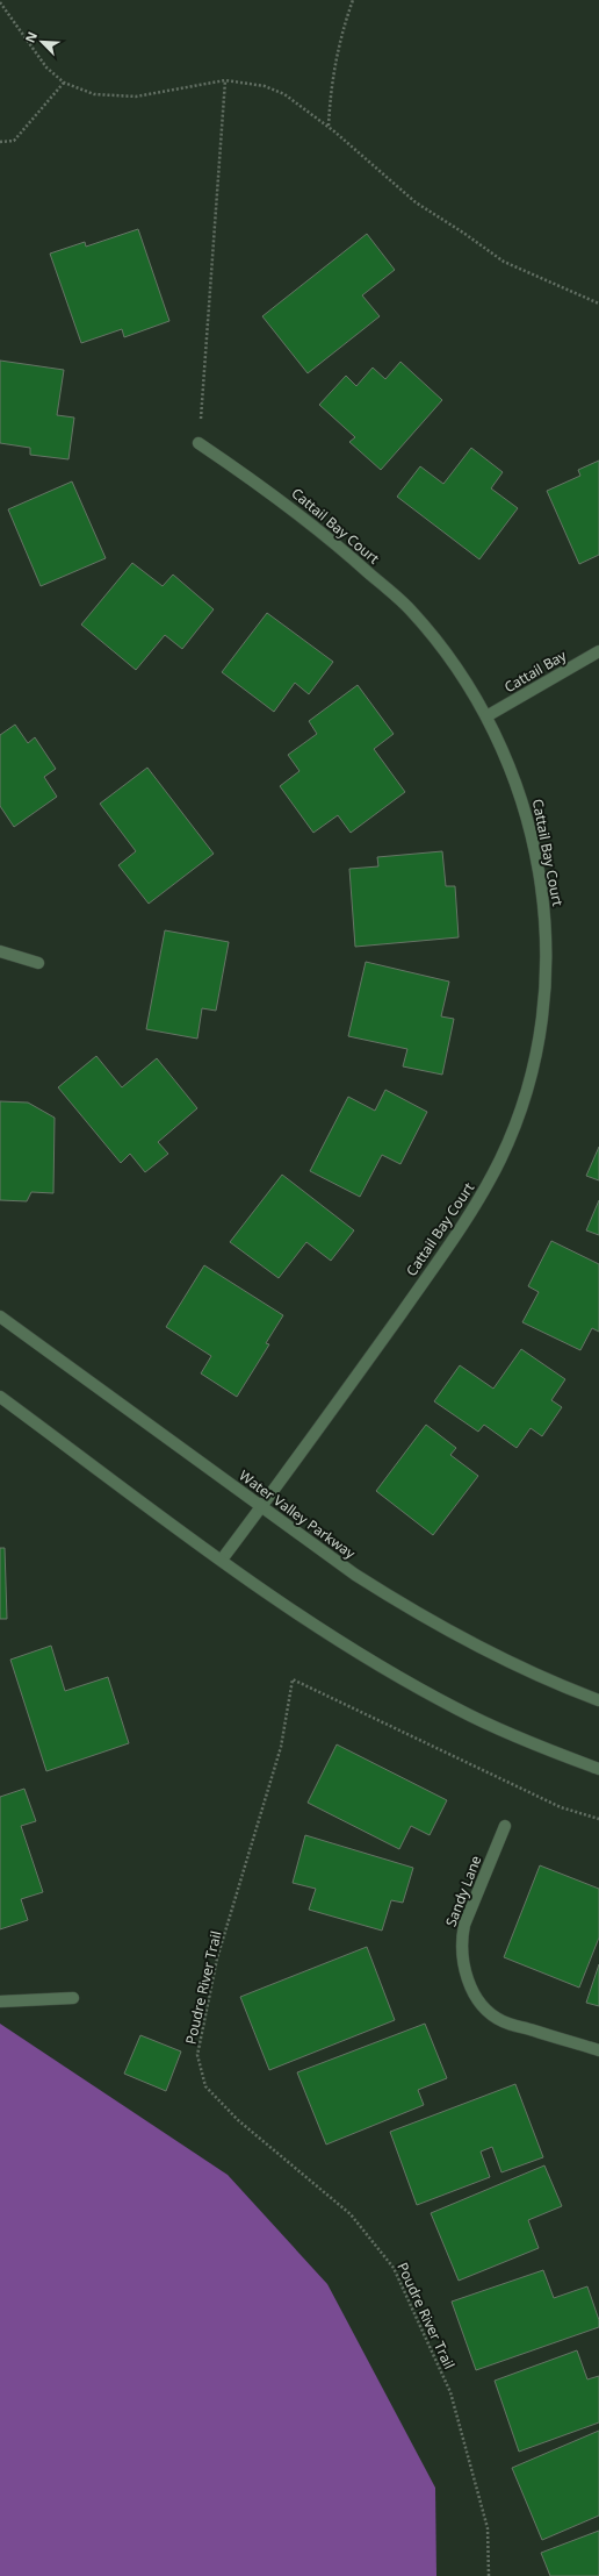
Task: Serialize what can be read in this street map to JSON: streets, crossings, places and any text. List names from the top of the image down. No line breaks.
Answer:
{"streets":{"street":["Cattail Bay Court","Cattail Bay","Water Valley Parkway","Sandy Lane"],"path":["Poudre River Trail"]},"crossings":[["Cattail Bay Court","Cattail Bay"],["Cattail Bay Court","Water Valley Parkway"]],"north":"top left"}
